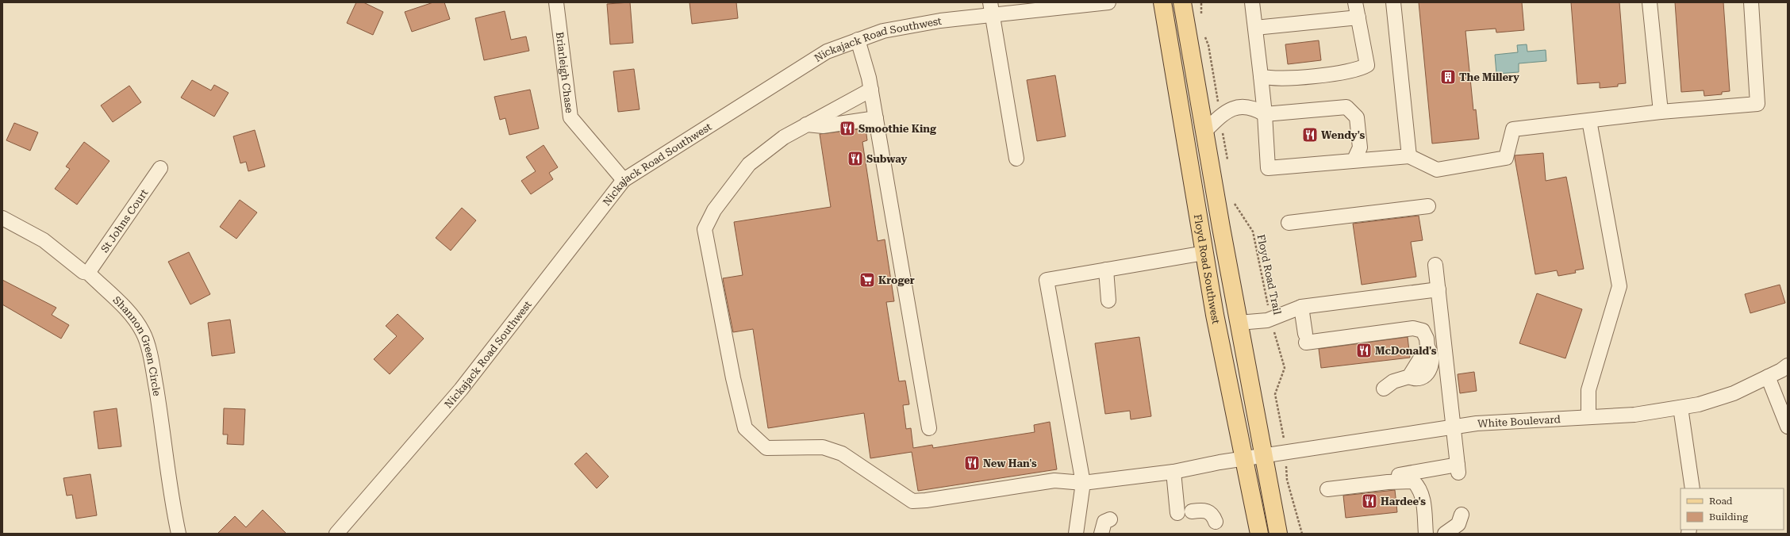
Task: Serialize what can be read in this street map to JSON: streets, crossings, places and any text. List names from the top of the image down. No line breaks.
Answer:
{"streets":{"main road":["Floyd Road Southwest"],"street":["Nickajack Road Southwest","Briarleigh Chase","St Johns Court","Shannon Green Circle","White Boulevard"],"path":["Floyd Road Trail"]},"crossings":[["Nickajack Road Southwest","Briarleigh Chase"],["St Johns Court","Shannon Green Circle"],["Floyd Road Southwest","White Boulevard"],["Floyd Road Trail","White Boulevard"]],"places":{"building":["The Millery"],"restaurant":["Smoothie King","Wendy's","Subway","McDonald's","New Han's","Hardee's"],"supermarket":["Kroger"]},"legend":["Road","Building"]}
